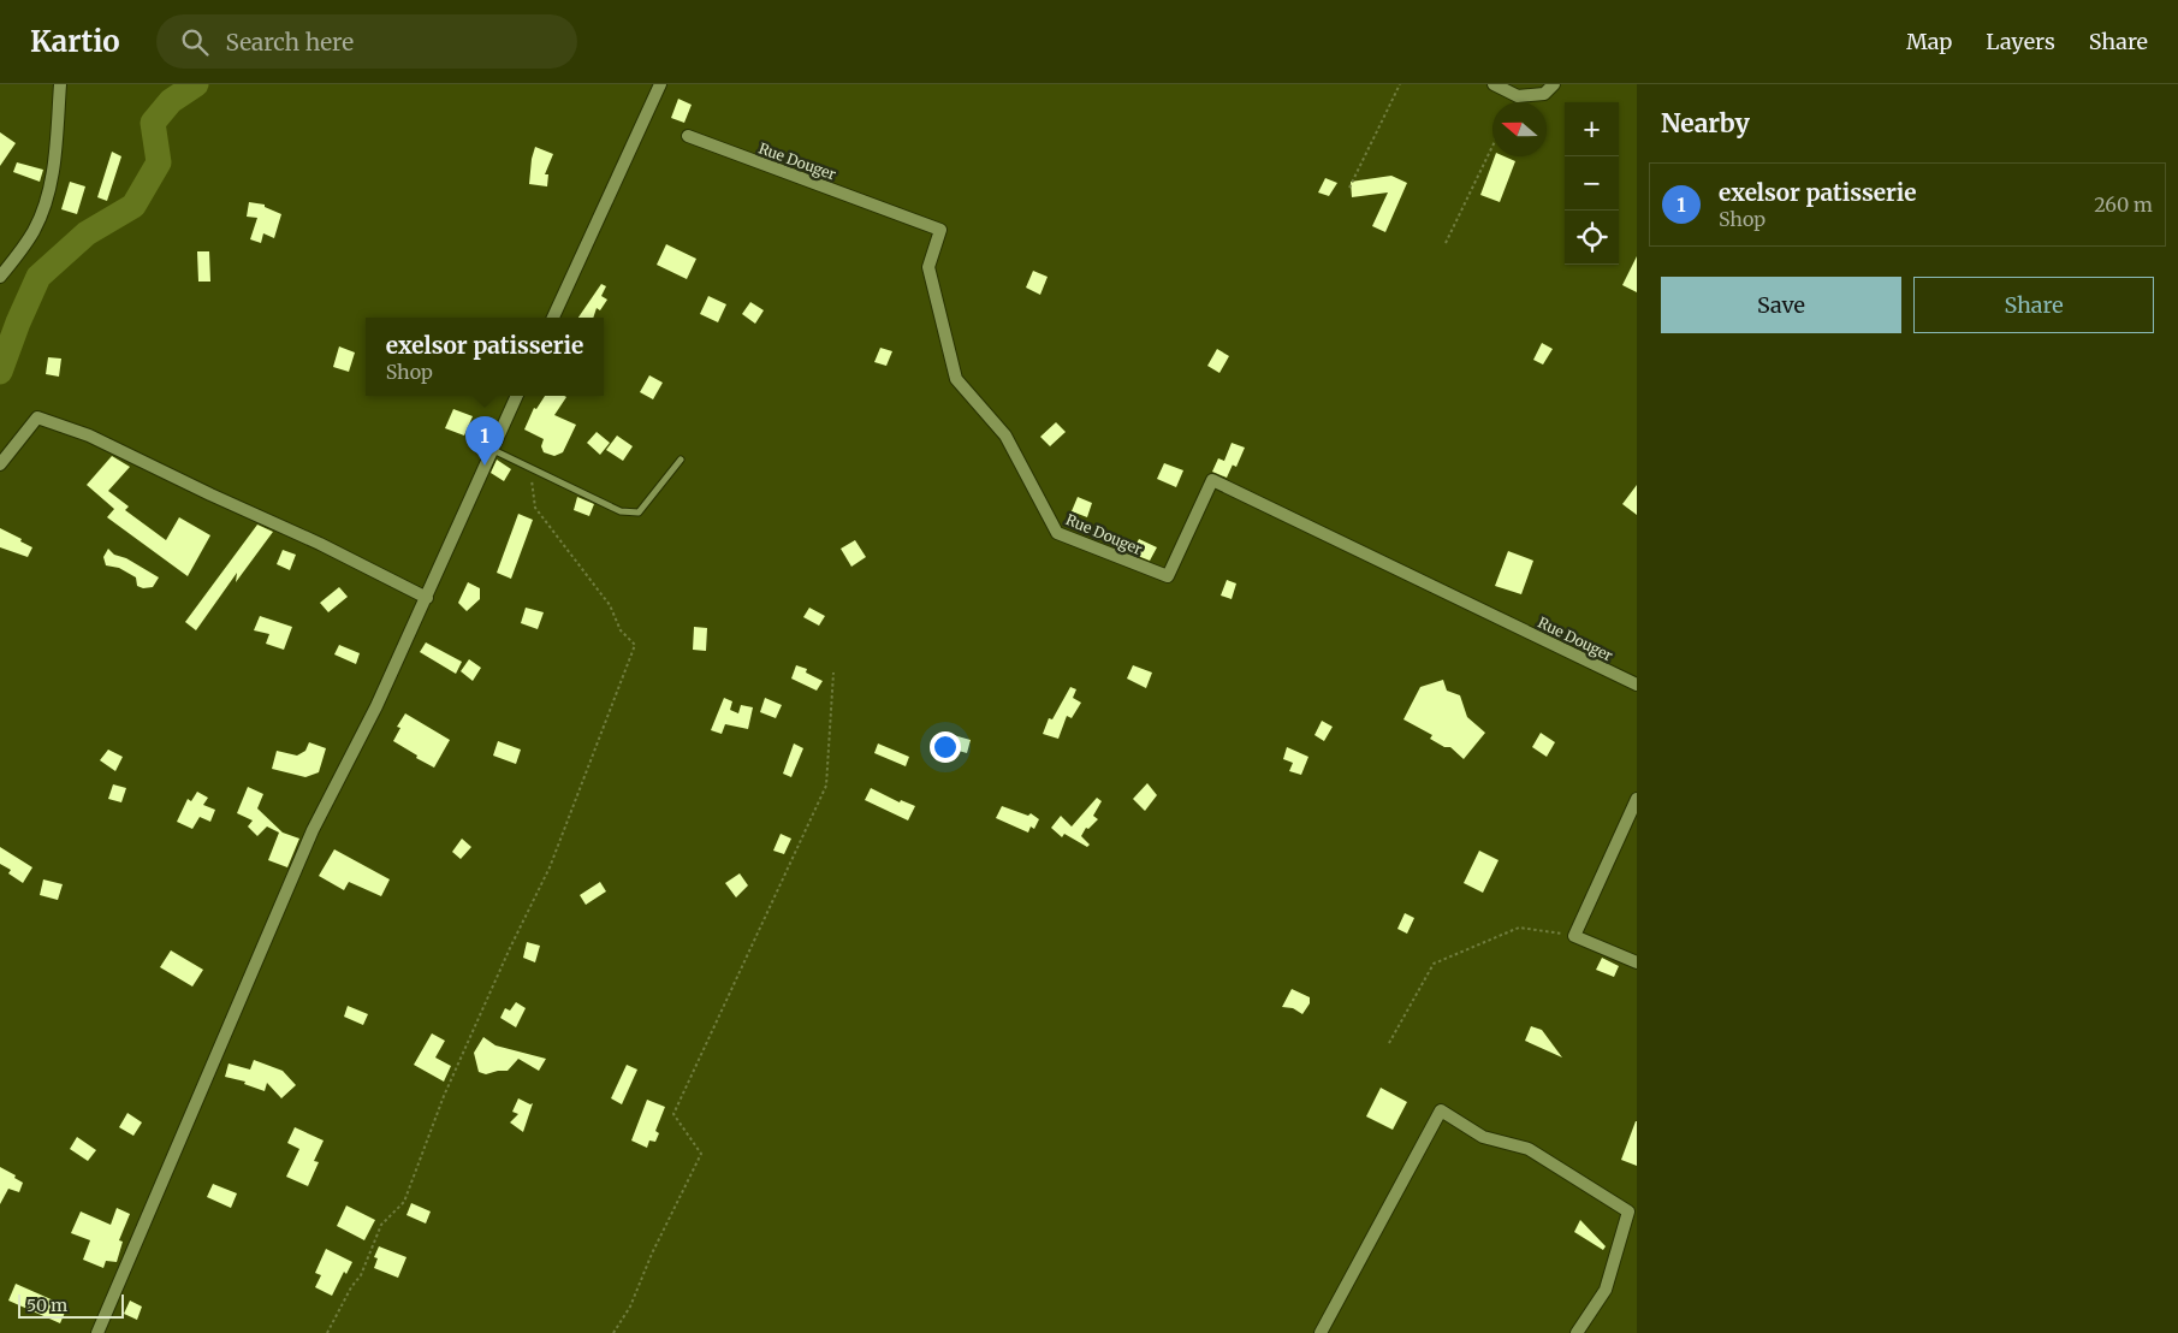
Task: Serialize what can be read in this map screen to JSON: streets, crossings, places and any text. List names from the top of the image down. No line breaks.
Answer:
{"streets":{"street":["Rue Douger"]},"scale_bar":"50 m","north":"left","page":{"header":"Kartio","search":"Search here","nav":["Map","Layers","Share"],"heading":"Nearby","map_buttons":["+","−"],"list":[{"mark":"1","name":"exelsor patisserie","note":"Shop","value":"260 m"}],"buttons":["Save","Share"],"popup":["exelsor patisserie","Shop"],"pins":"1","scale":"50 m"}}
